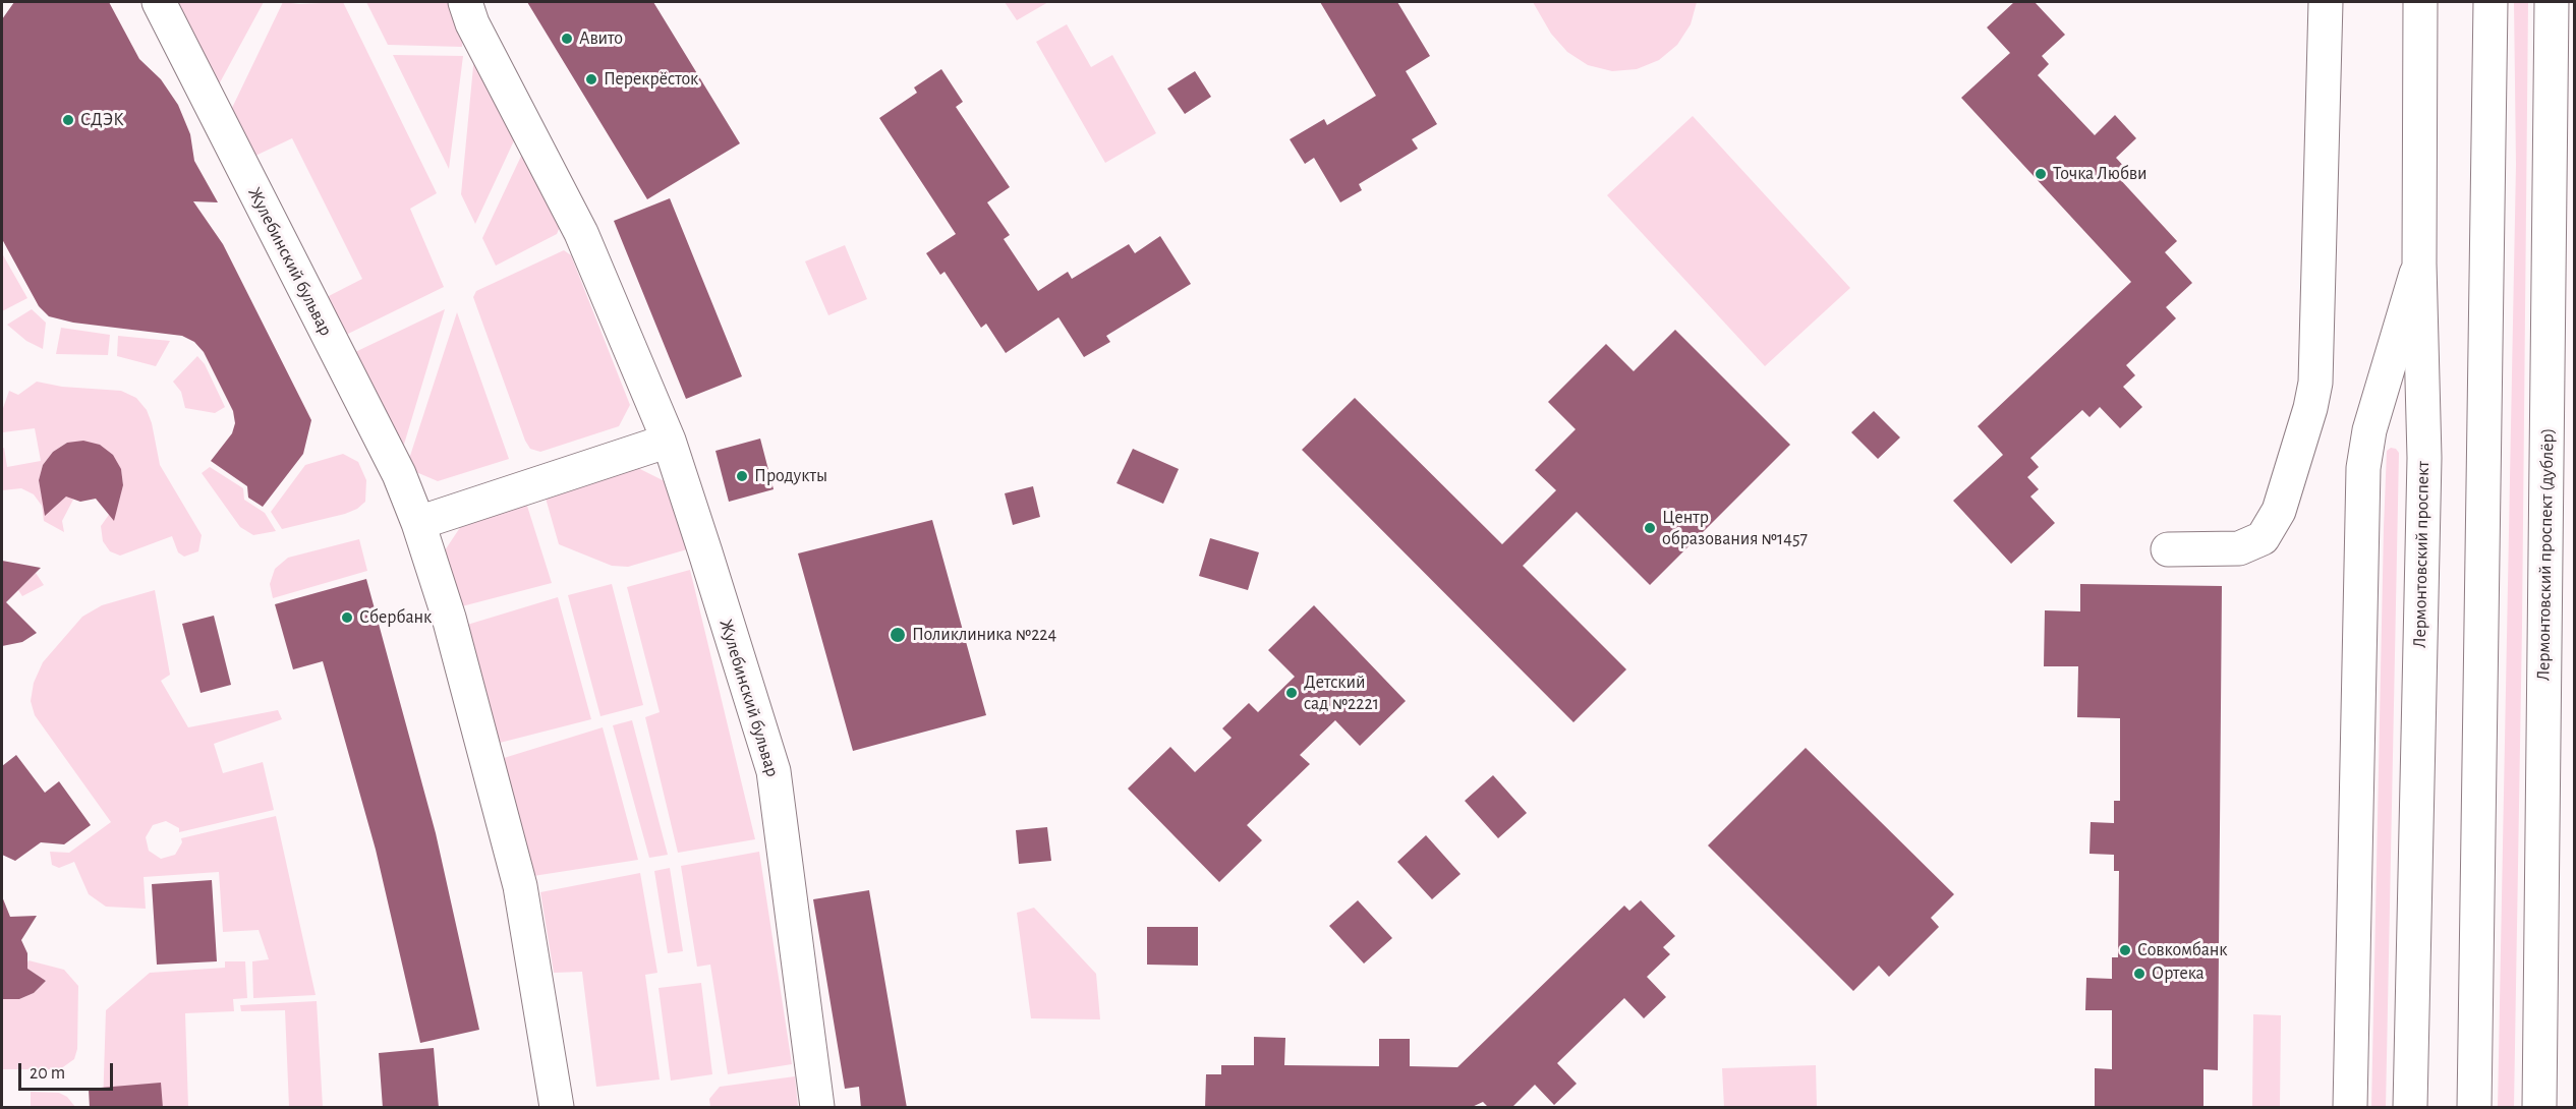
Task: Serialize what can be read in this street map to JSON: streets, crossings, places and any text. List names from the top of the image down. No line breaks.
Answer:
{"streets":{"street":["Жулебинский бульвар","Лермонтовский проспект","Лермонтовский проспект (дублёр)"]},"places":["Авито","Перекрёсток","СДЭК","Точка Любви","Продукты","Центр образования №1457","Сбербанк","Поликлиника №224","Детский сад №2221","Совкомбанк","Ортека"],"scale_bar":"20 m"}
